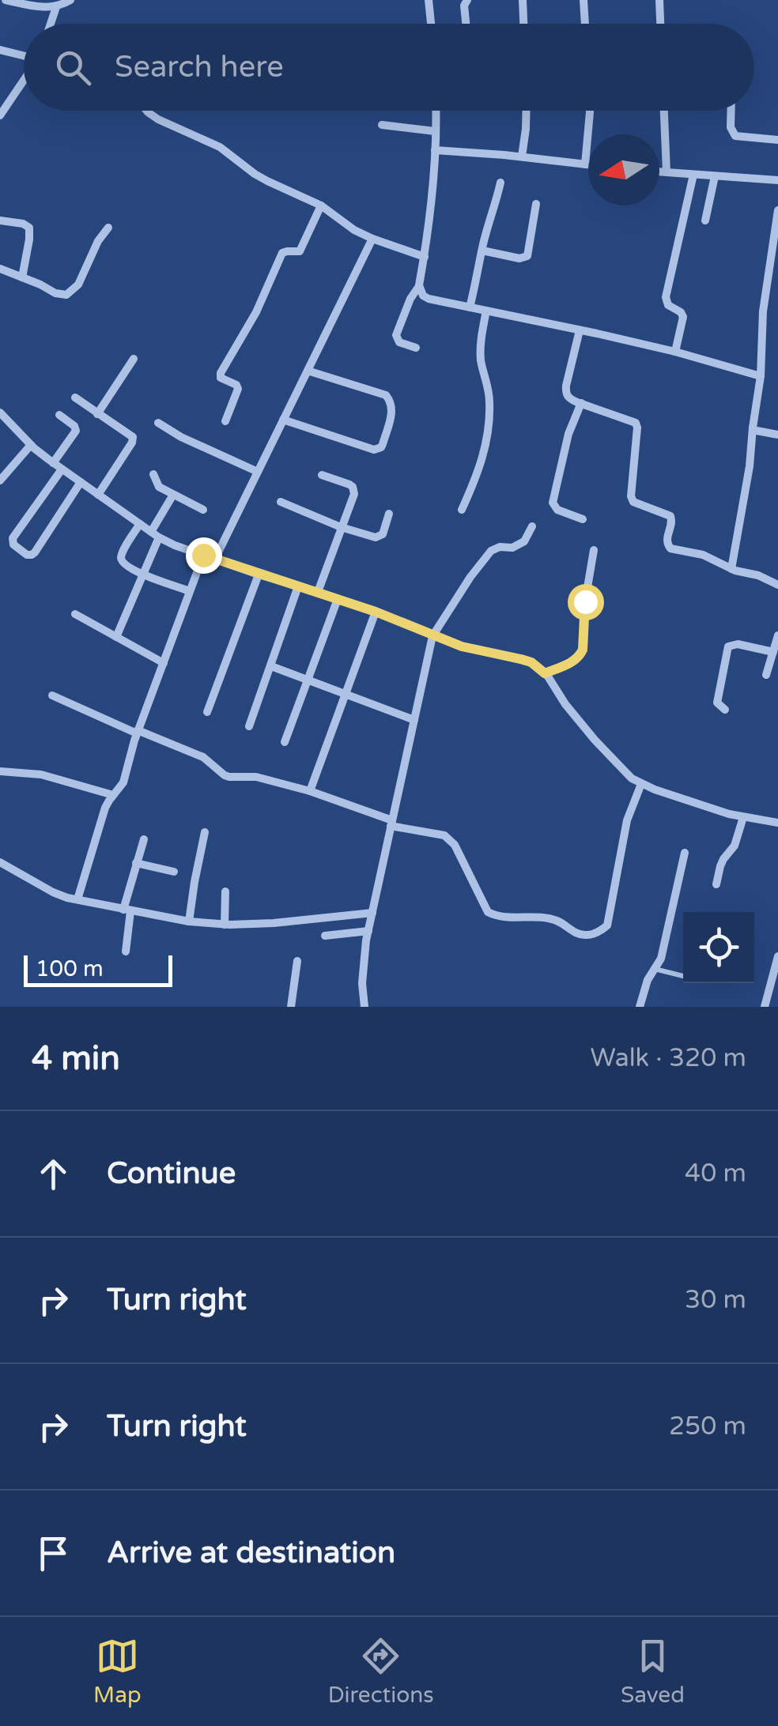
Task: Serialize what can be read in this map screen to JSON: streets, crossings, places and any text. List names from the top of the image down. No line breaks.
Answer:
{"scale_bar":"100 m","north":"left","page":{"search":"Search here","scale":"100 m","heading":["4 min","Walk · 320 m"],"list":[["Continue","40 m"],["Turn right","30 m"],["Turn right","250 m"],"Arrive at destination"],"nav":["Map","Directions","Saved"]}}
